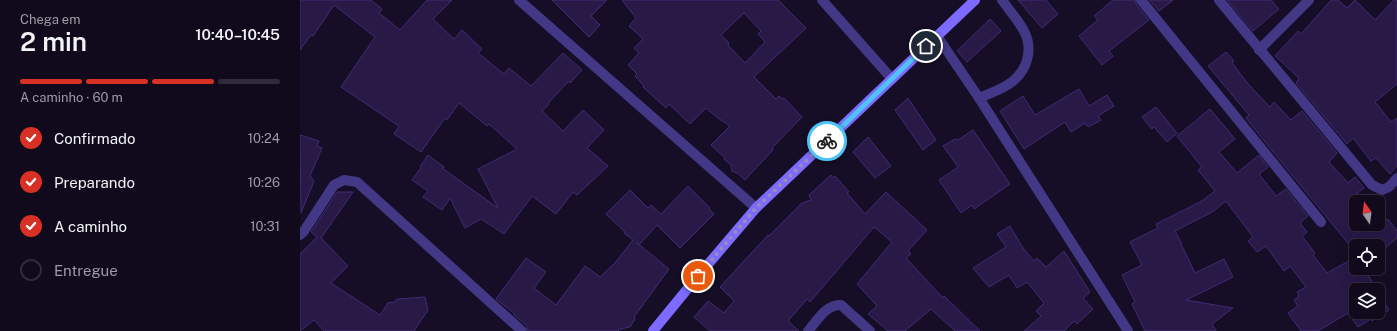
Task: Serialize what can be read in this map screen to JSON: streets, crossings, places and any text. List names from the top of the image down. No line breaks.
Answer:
{"north":"top","page":{"heading":["2 min","Chega em","10:40–10:45"],"bar":"A caminho · 60 m","list":[["Confirmado","10:24"],["Preparando","10:26"],["A caminho","10:31"],"Entregue"]}}
